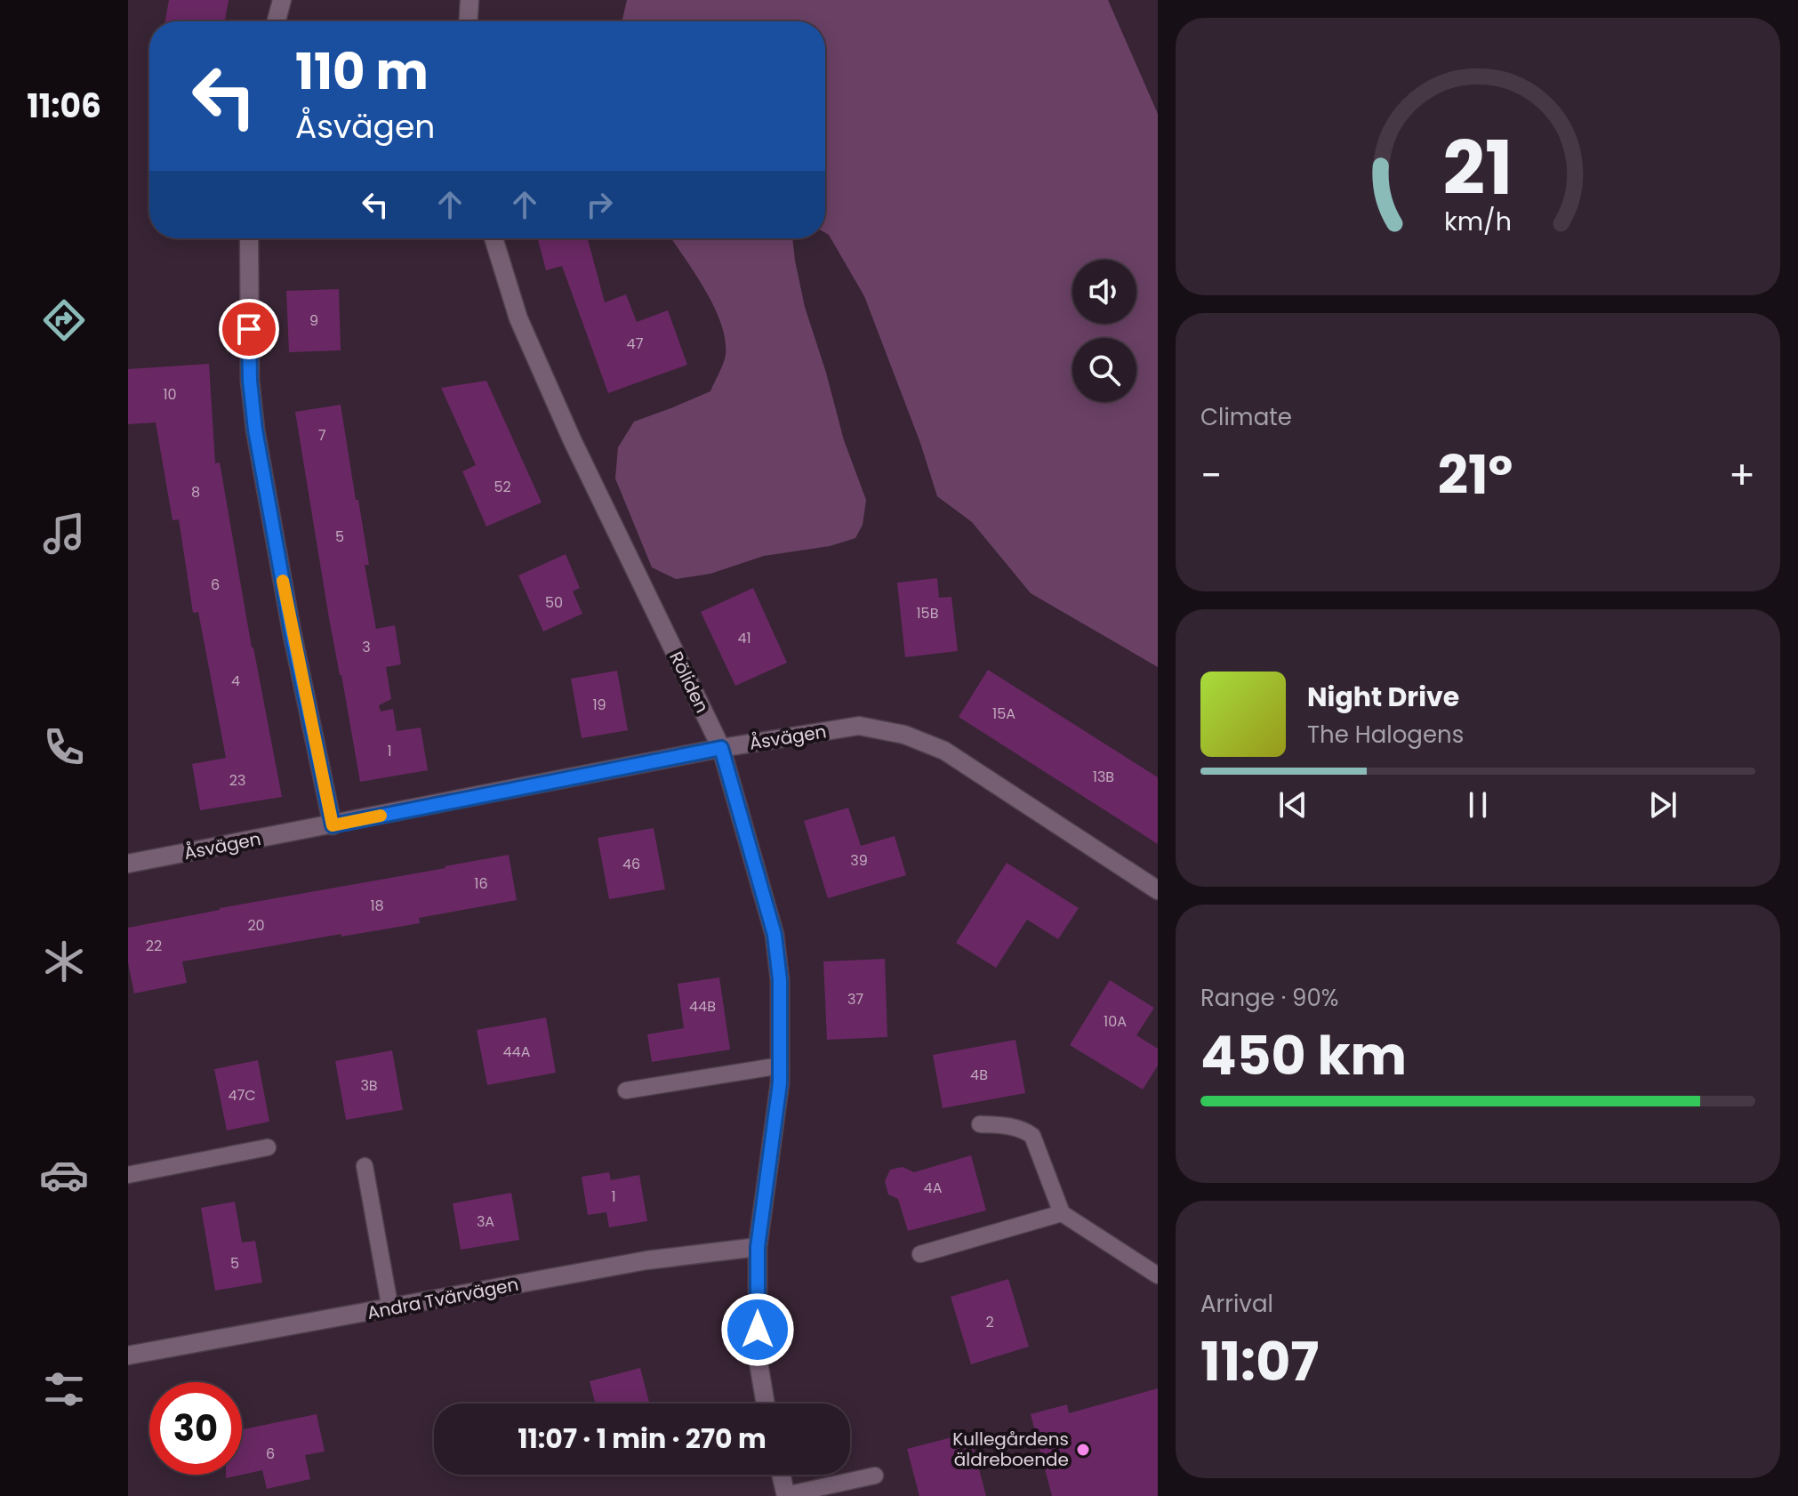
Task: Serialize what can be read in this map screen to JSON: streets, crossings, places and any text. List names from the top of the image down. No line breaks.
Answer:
{"streets":{"street":["Röliden","Åsvägen","Andra Tvärvägen"]},"crossings":[["Röliden","Åsvägen"],["Röliden","Andra Tvärvägen"]],"places":["Kullegårdens äldreboende"],"house_numbers":["9","47","10","7","52","8","5","6","50","15B","41","3","4","19","15A","1","13B","23","39","46","16","18","20","22","37","44B","10A","44A","4B","3B","47C","4A","1","3A","5","2","6"],"page":{"tabs":"11:06","turn":["110 m","Åsvägen"],"tile":["Climate",["Range · 90%","450 km"],["Arrival","11:07"]],"heat":["−","21°","+"],"song":["Night Drive","The Halogens"],"limit":"30","trip":"11:07 · 1 min · 270 m","gauge":["21","km/h"]}}
